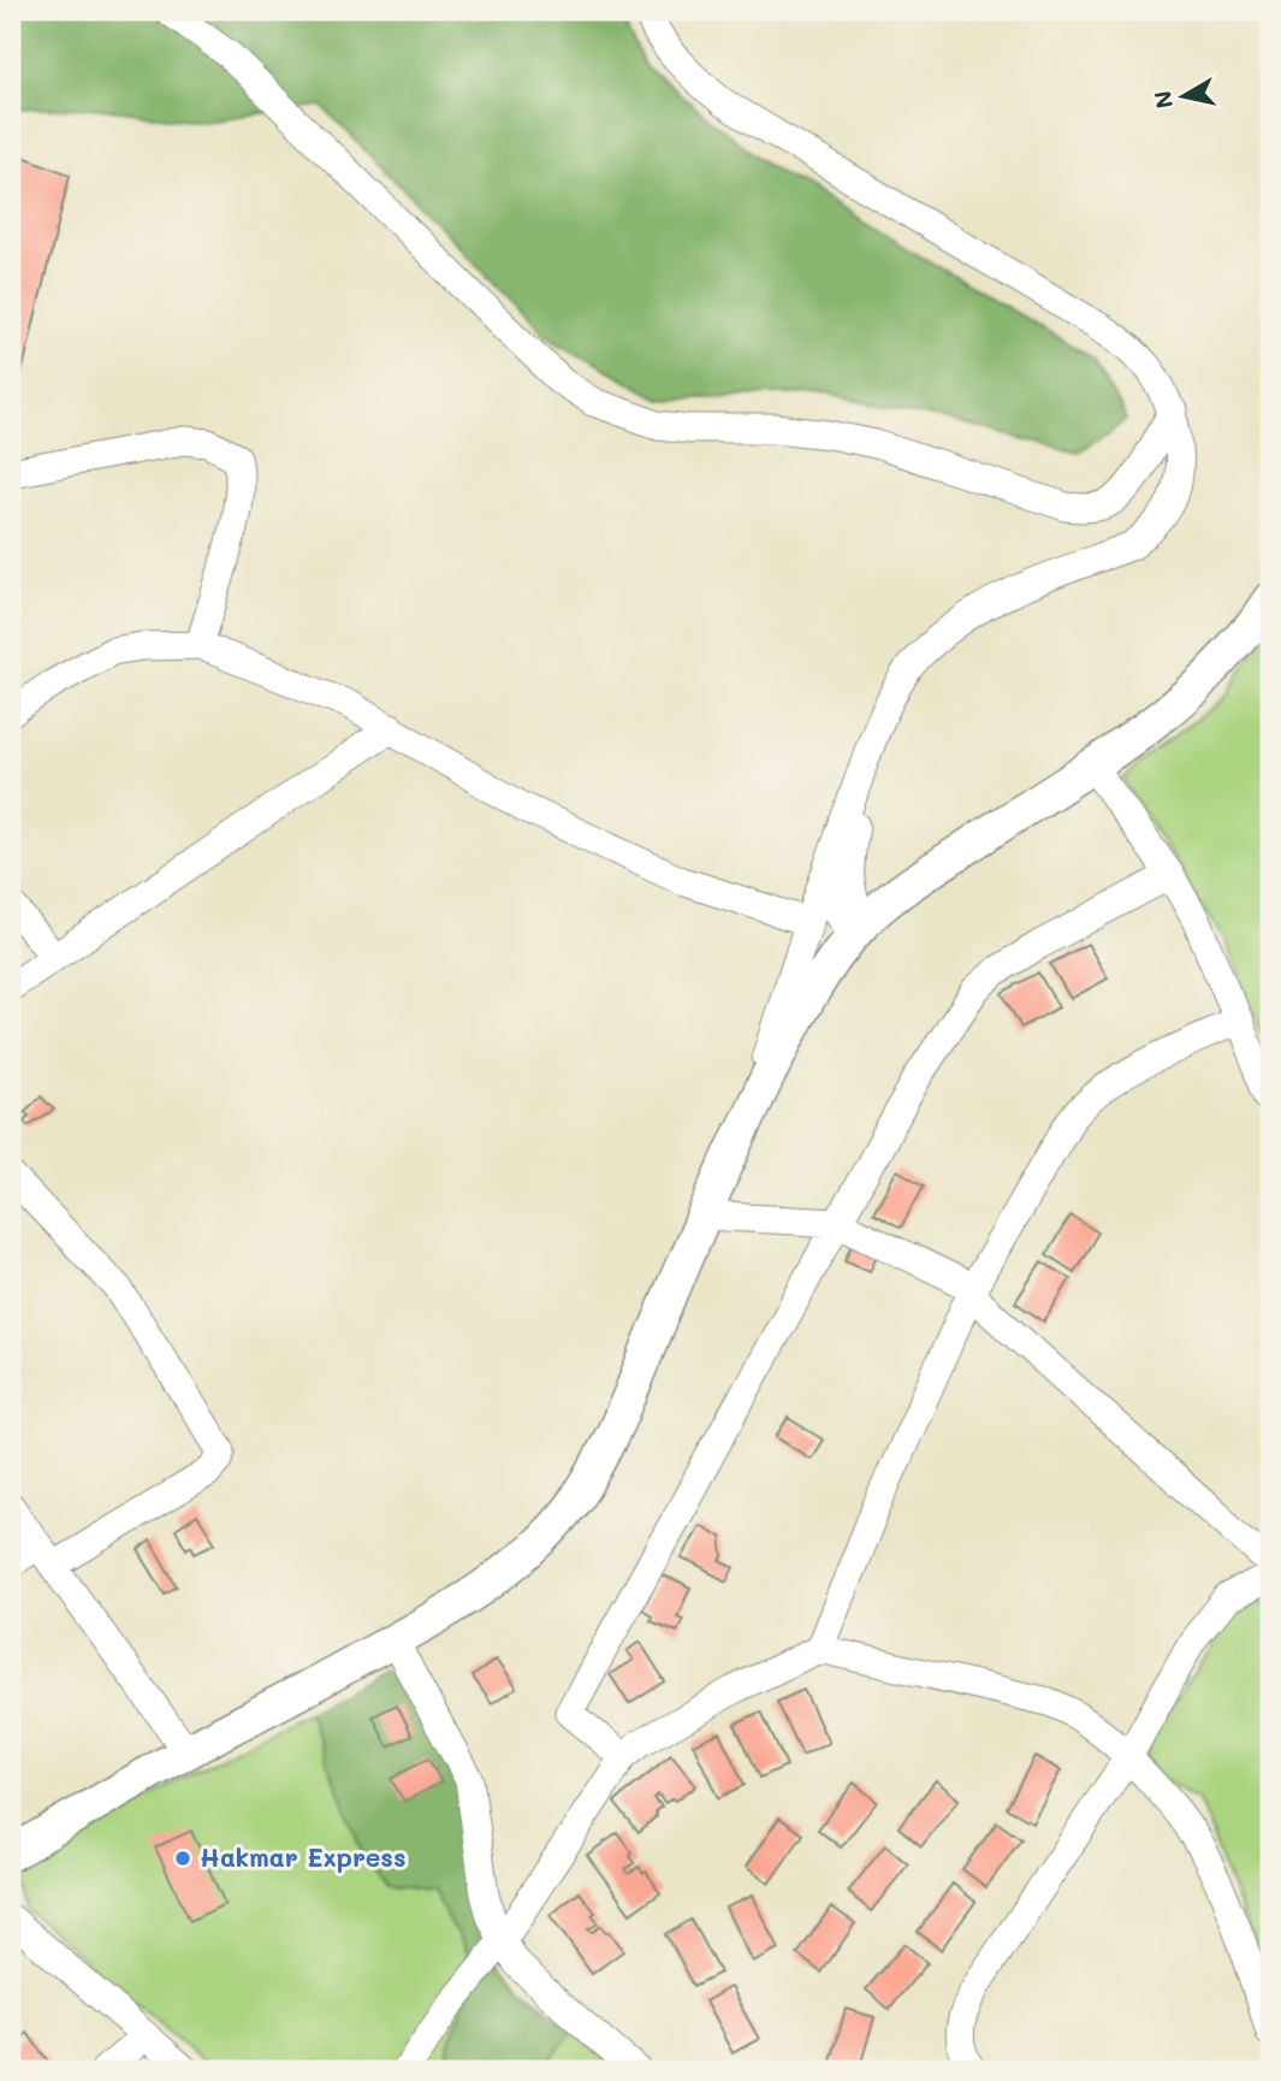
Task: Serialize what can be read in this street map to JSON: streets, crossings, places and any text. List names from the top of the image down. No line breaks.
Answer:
{"places":["Hakmar Express"],"north":"left"}
